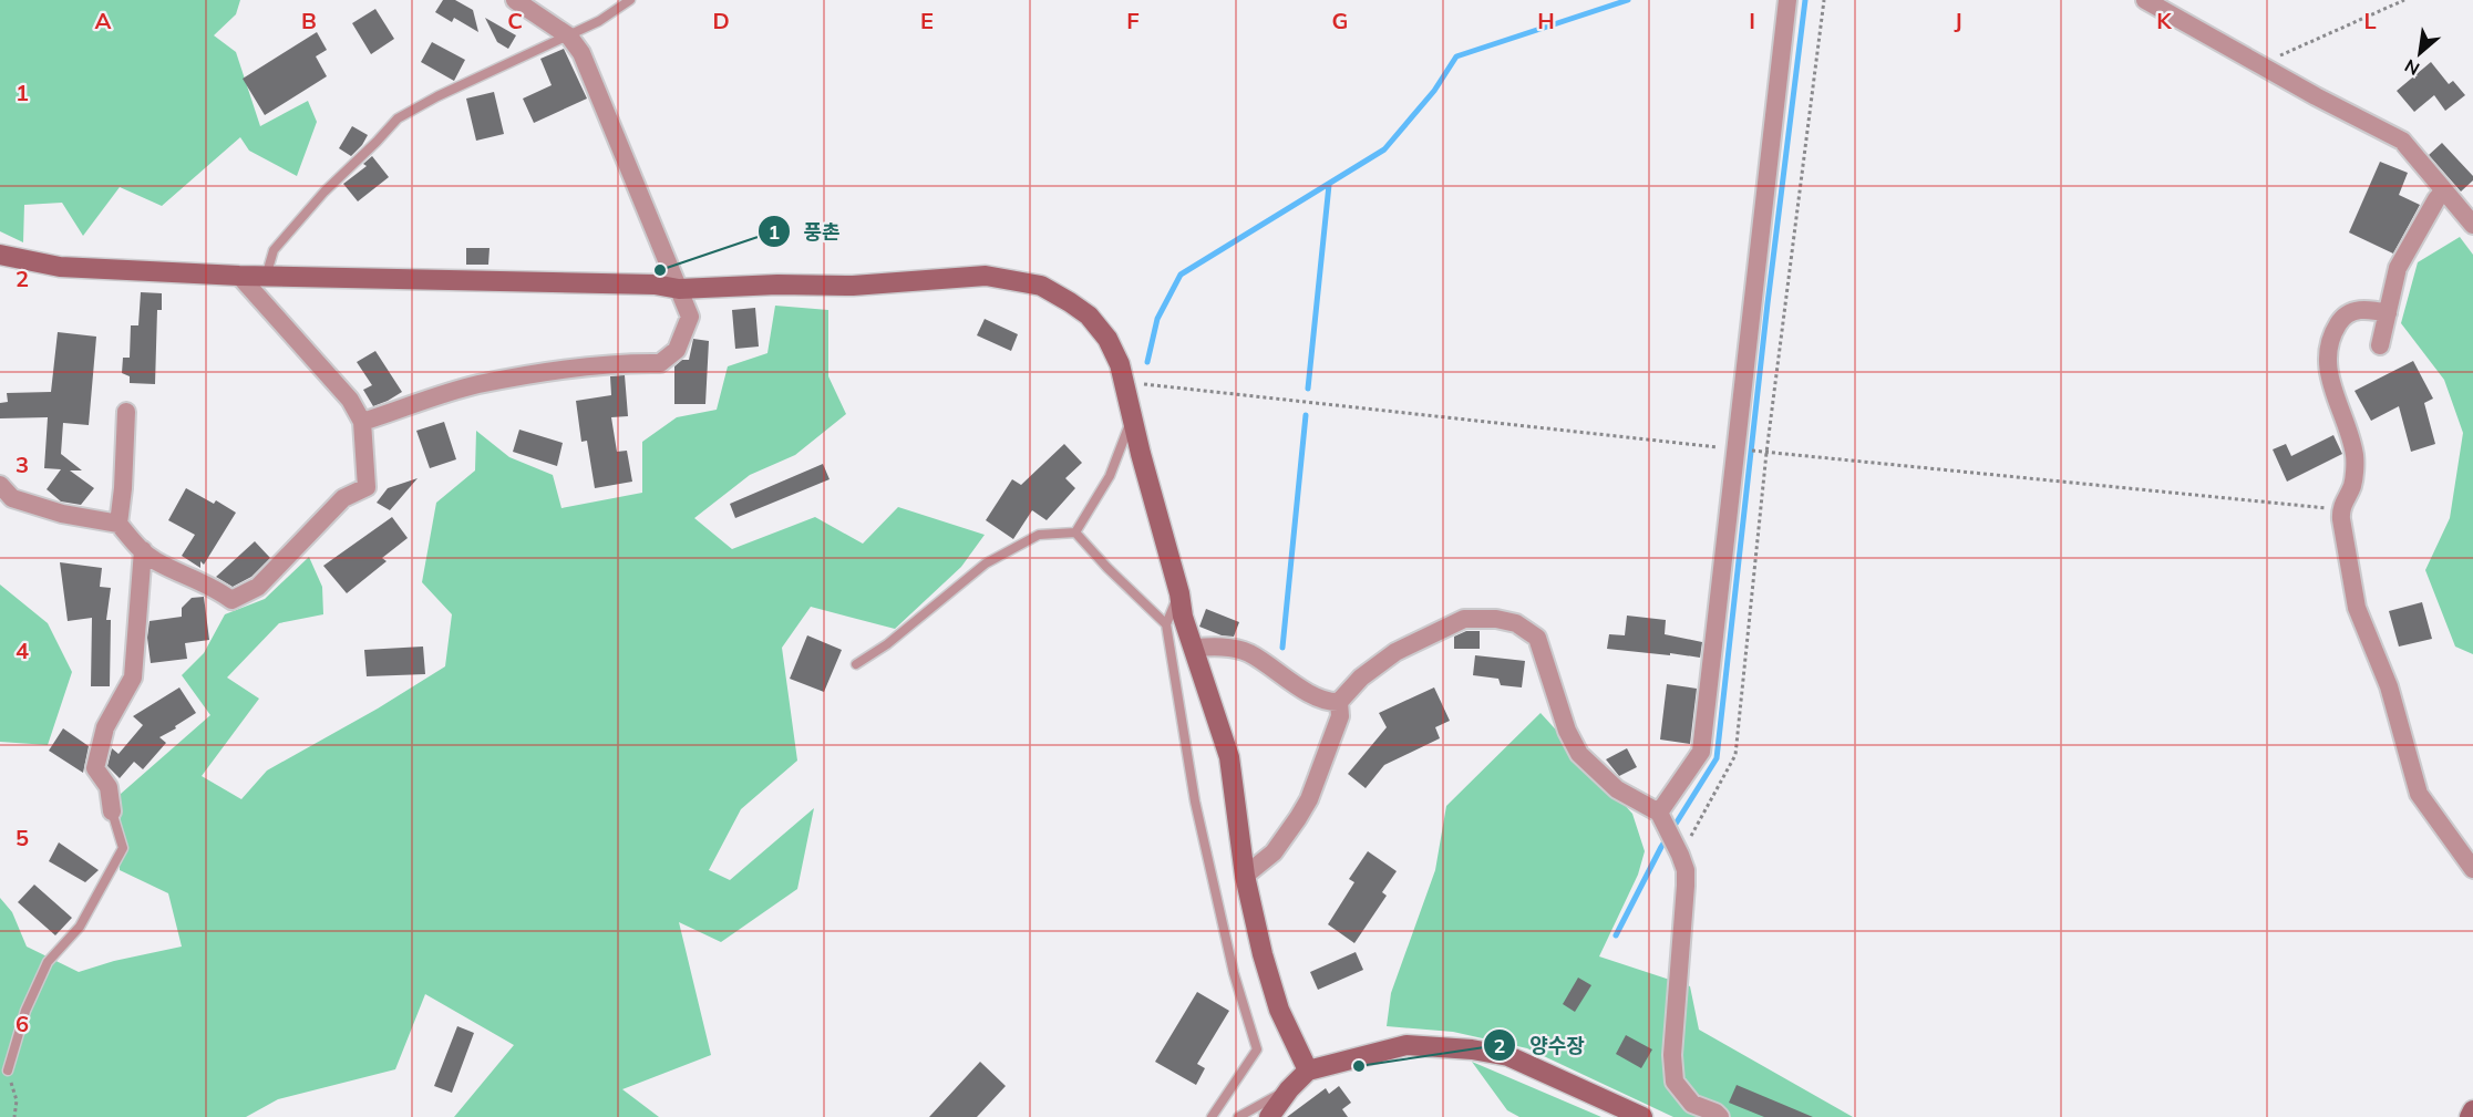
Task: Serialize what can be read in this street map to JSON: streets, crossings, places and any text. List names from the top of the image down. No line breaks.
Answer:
{"places":["풍촌","양수장"],"north":"bottom left","grid":{"columns":["A","B","C","D","E","F","G","H","I","J","K","L"],"rows":["1","2","3","4","5","6"]}}
